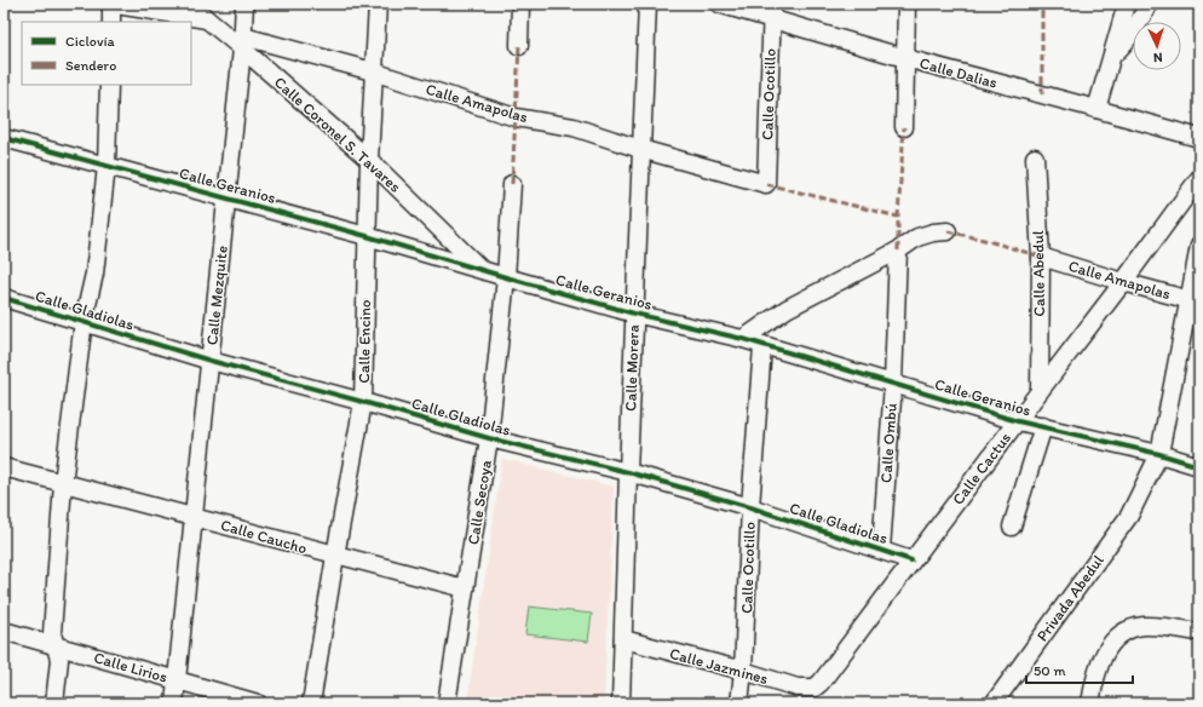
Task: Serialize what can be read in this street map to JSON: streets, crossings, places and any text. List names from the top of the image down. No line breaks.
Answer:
{"streets":{"street":["Calle Dalias","Calle Ocotillo","Calle Amapolas","Calle Coronel S. Tavares","Calle Geranios","Calle Abedul","Calle Mezquite","Calle Gladiolas","Calle Encino","Calle Morera","Calle Ombú","Calle Cactus","Calle Secoya","Calle Caucho","Privada Abedul","Calle Jazmines","Calle Lirios"]},"crossings":[["Calle Dalias","Calle Ocotillo"],["Calle Ocotillo","Calle Amapolas"],["Calle Ocotillo","Calle Geranios"],["Calle Ocotillo","Calle Gladiolas"],["Calle Ocotillo","Calle Jazmines"],["Calle Amapolas","Calle Coronel S. Tavares"],["Calle Amapolas","Calle Abedul"],["Calle Amapolas","Calle Mezquite"],["Calle Amapolas","Calle Encino"],["Calle Amapolas","Calle Morera"],["Calle Amapolas","Calle Cactus"],["Calle Amapolas","Privada Abedul"],["Calle Coronel S. Tavares","Calle Geranios"],["Calle Coronel S. Tavares","Calle Mezquite"],["Calle Coronel S. Tavares","Calle Encino"],["Calle Geranios","Calle Mezquite"],["Calle Geranios","Calle Encino"],["Calle Geranios","Calle Morera"],["Calle Geranios","Calle Ombú"],["Calle Geranios","Calle Cactus"],["Calle Geranios","Calle Secoya"],["Calle Geranios","Privada Abedul"],["Calle Abedul","Calle Cactus"],["Calle Mezquite","Calle Gladiolas"],["Calle Mezquite","Calle Caucho"],["Calle Mezquite","Calle Lirios"],["Calle Gladiolas","Calle Encino"],["Calle Gladiolas","Calle Morera"],["Calle Gladiolas","Calle Ombú"],["Calle Gladiolas","Calle Cactus"],["Calle Gladiolas","Calle Secoya"],["Calle Encino","Calle Caucho"],["Calle Morera","Calle Jazmines"],["Calle Cactus","Calle Jazmines"],["Calle Secoya","Calle Caucho"]],"legend":["Ciclovía","Sendero"],"scale_bar":"50 m","north":"bottom"}
